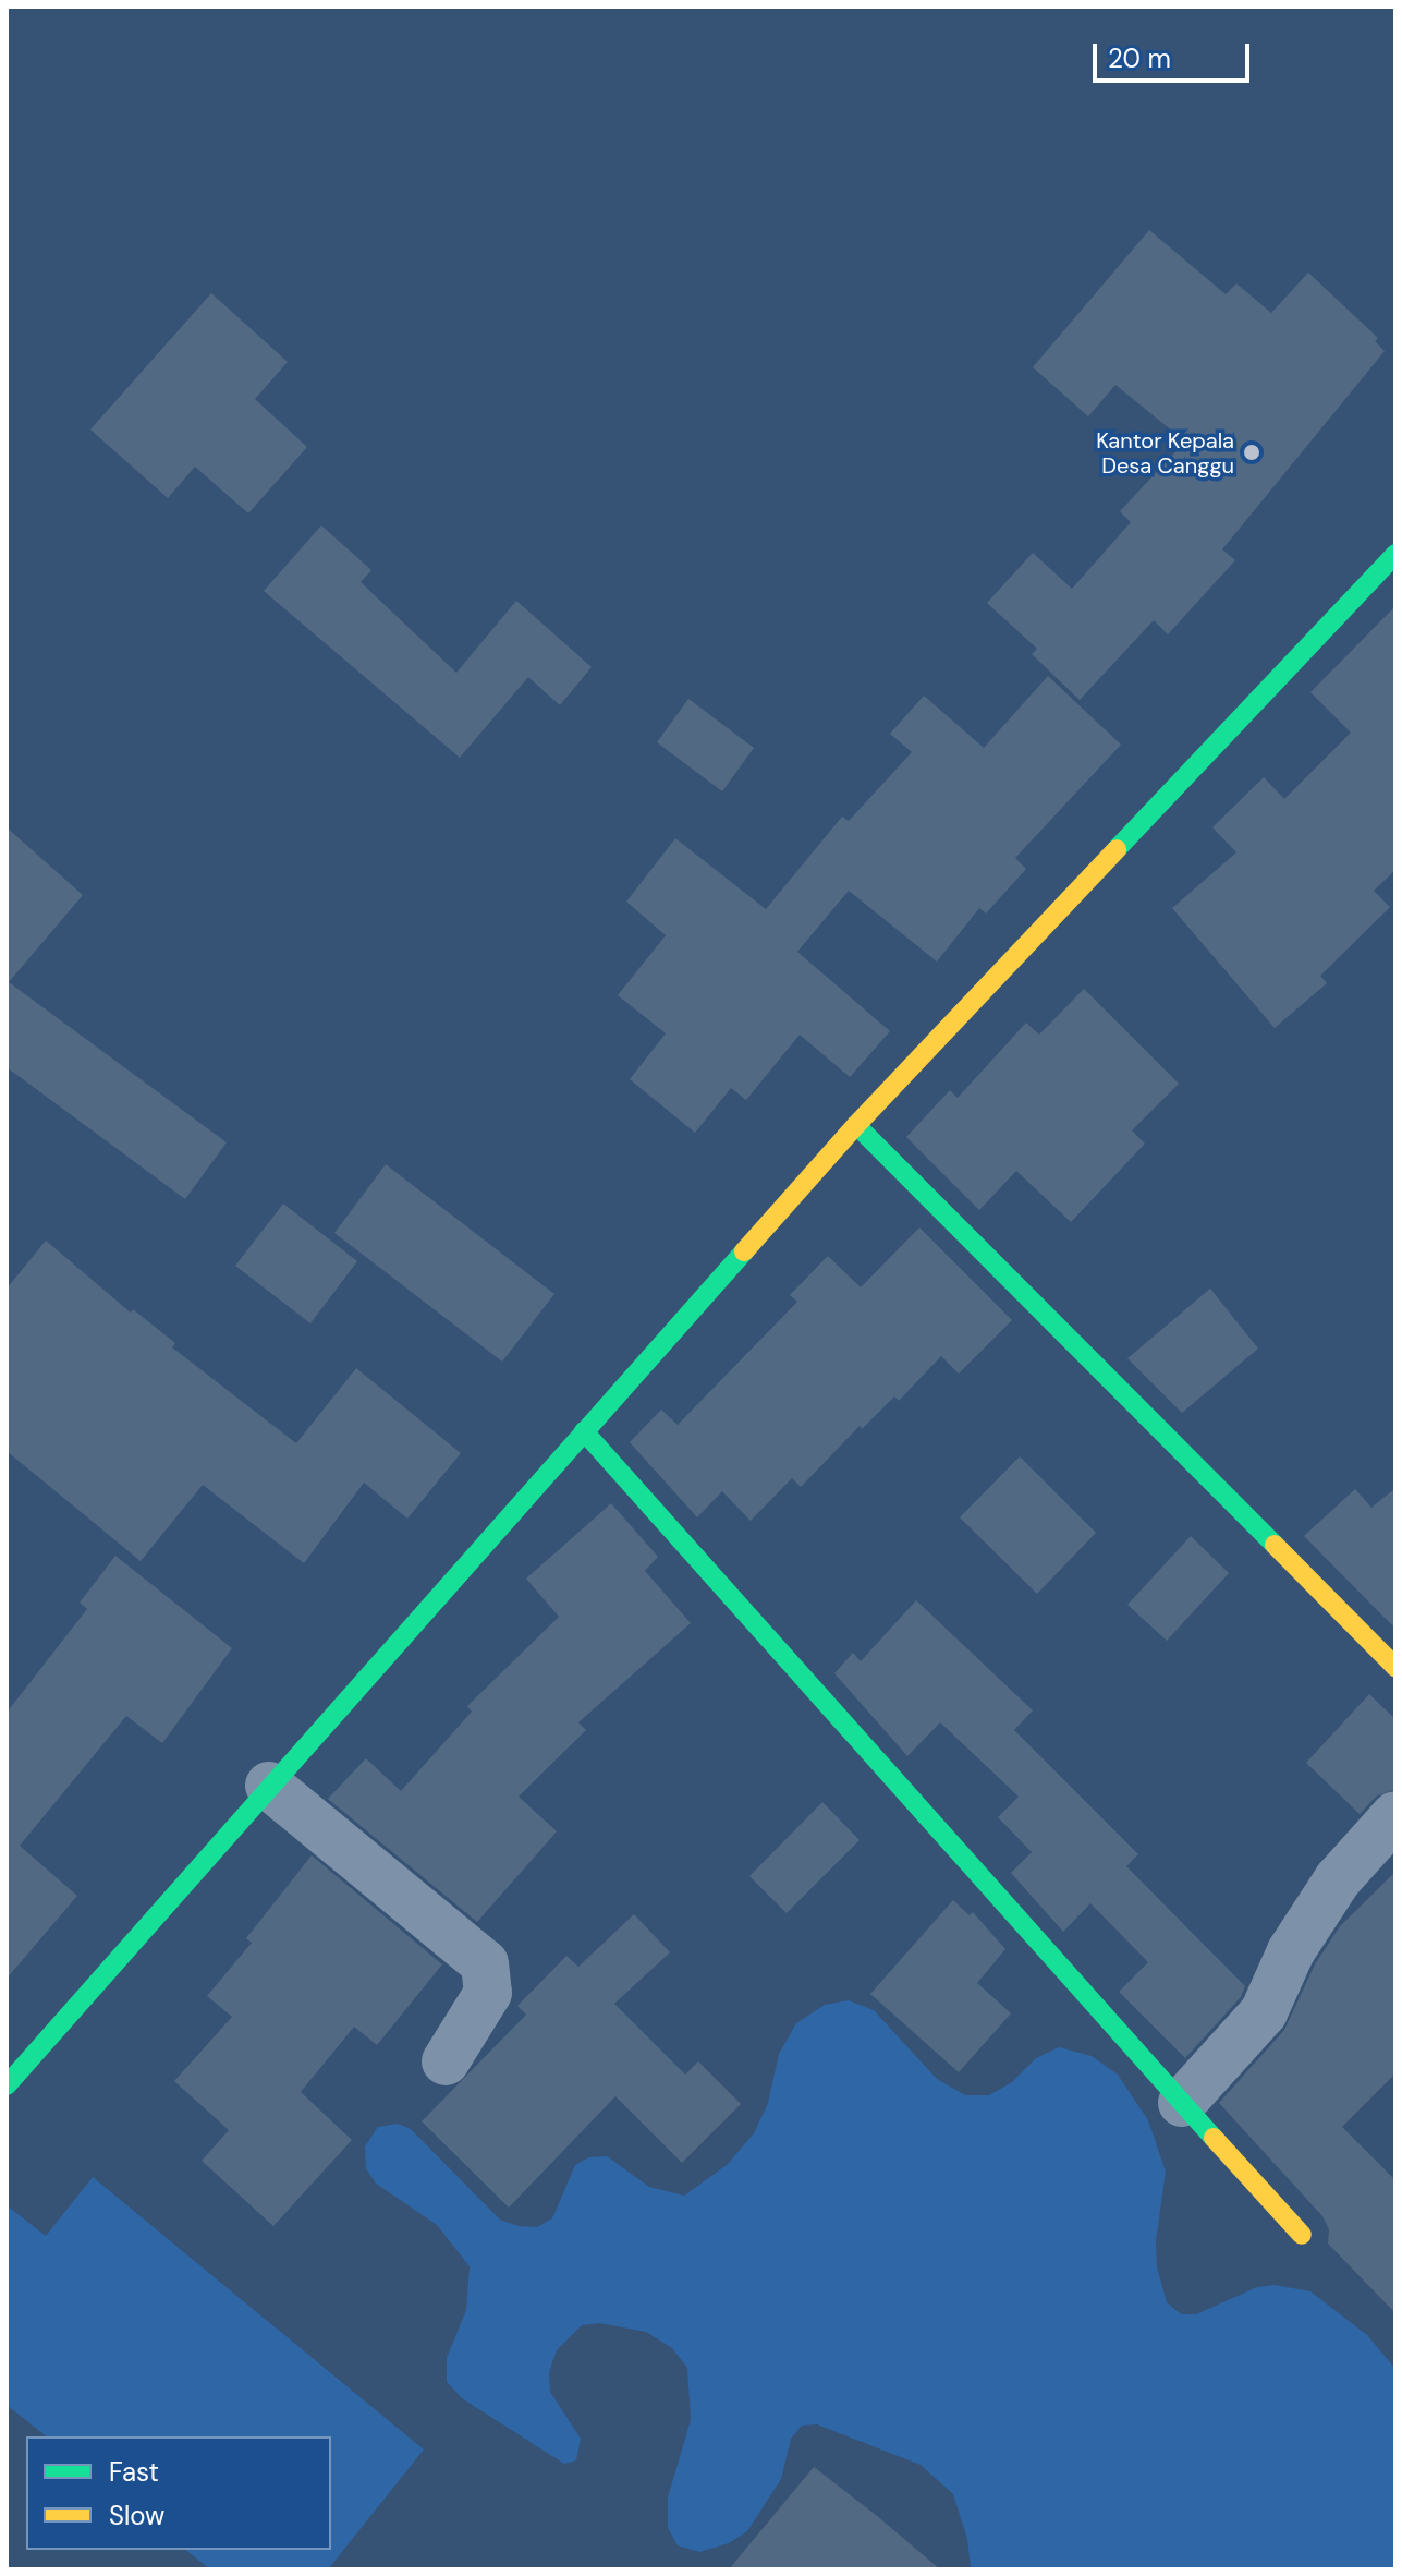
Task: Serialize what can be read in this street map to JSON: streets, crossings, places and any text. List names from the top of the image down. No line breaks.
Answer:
{"places":["Kantor Kepala Desa Canggu"],"legend":["Fast","Slow"],"scale_bar":"20 m"}
